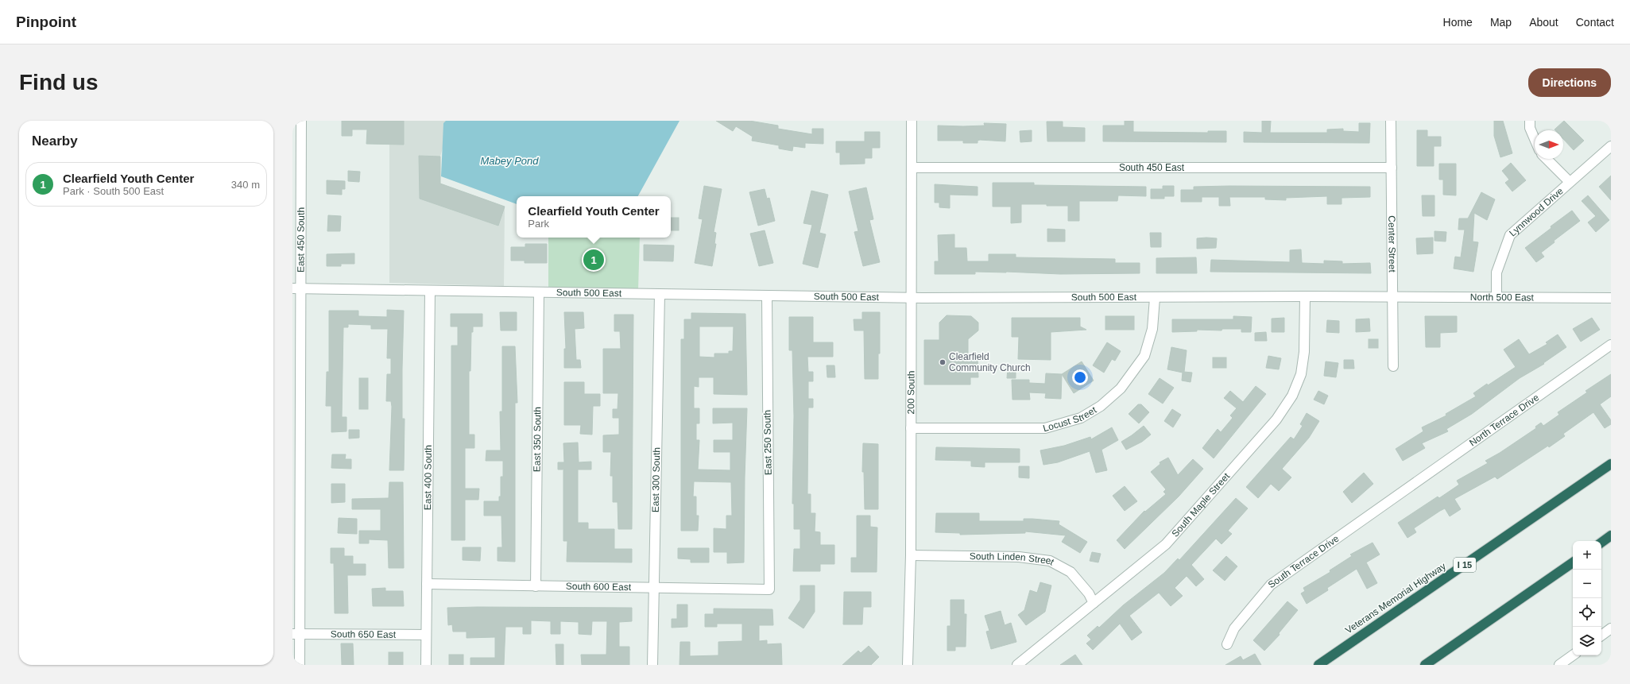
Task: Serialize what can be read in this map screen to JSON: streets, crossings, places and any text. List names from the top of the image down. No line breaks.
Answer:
{"streets":{"highway":["I 15","Veterans Memorial Highway"],"street":["South 450 East","Lynnwood Drive","East 450 South","Center Street","South 500 East","North 500 East","200 South","Locust Street","North Terrace Drive","East 350 South","East 250 South","East 400 South","East 300 South","South Maple Street","South Linden Street","South Terrace Drive","South 600 East","South 650 East"]},"crossings":[["South 450 East","Center Street"],["South 450 East","200 South"],["Lynnwood Drive","North 500 East"],["East 450 South","South 500 East"],["East 450 South","South 650 East"],["Center Street","South 500 East"],["Center Street","North 500 East"],["South 500 East","North 500 East"],["South 500 East","200 South"],["South 500 East","Locust Street"],["South 500 East","East 350 South"],["South 500 East","East 250 South"],["South 500 East","East 400 South"],["South 500 East","East 300 South"],["South 500 East","South Maple Street"],["200 South","Locust Street"],["200 South","South Linden Street"],["North Terrace Drive","South Terrace Drive"],["East 350 South","South 600 East"],["East 250 South","South 600 East"],["East 400 South","South 600 East"],["East 400 South","South 650 East"],["East 300 South","South 600 East"],["South Maple Street","South Linden Street"]],"water":["Mabey Pond"],"places":["Clearfield Community Church"],"north":"right","page":{"header":"Pinpoint","nav":["Home","Map","About","Contact"],"buttons":"Directions","title":"Find us","heading":"Nearby","list":[{"mark":"1","name":"Clearfield Youth Center","note":"Park · South 500 East","value":"340 m"}],"popup":["Clearfield Youth Center","Park"],"pins":"1","map_buttons":["+","−"]}}
